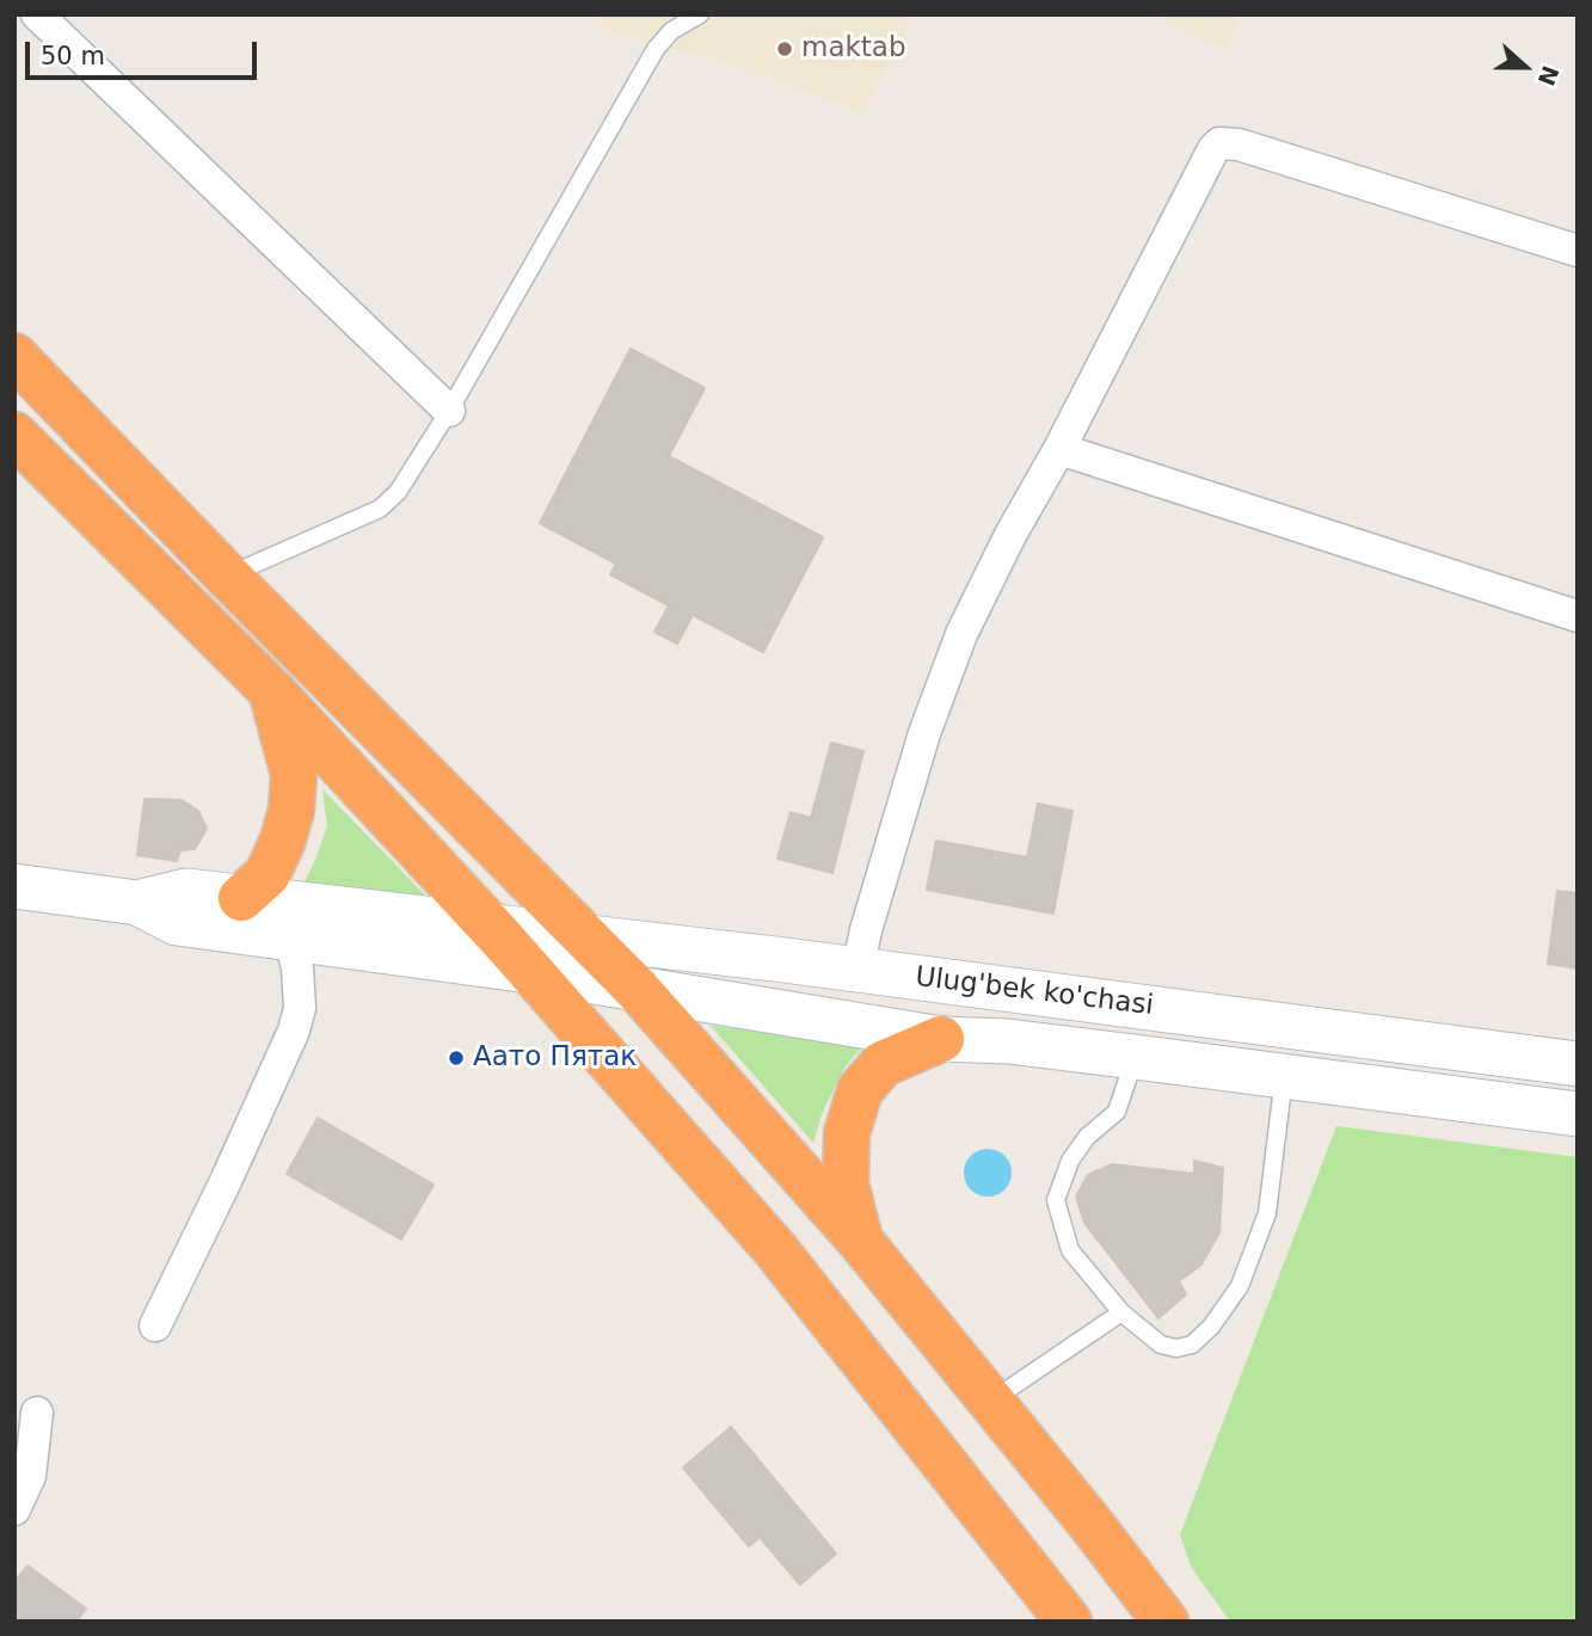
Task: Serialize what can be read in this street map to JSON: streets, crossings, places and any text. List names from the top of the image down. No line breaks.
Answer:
{"streets":{"main road":["Ulug'bek ko'chasi"]},"places":["maktab","Аато Пятак"],"scale_bar":"50 m","north":"right"}
